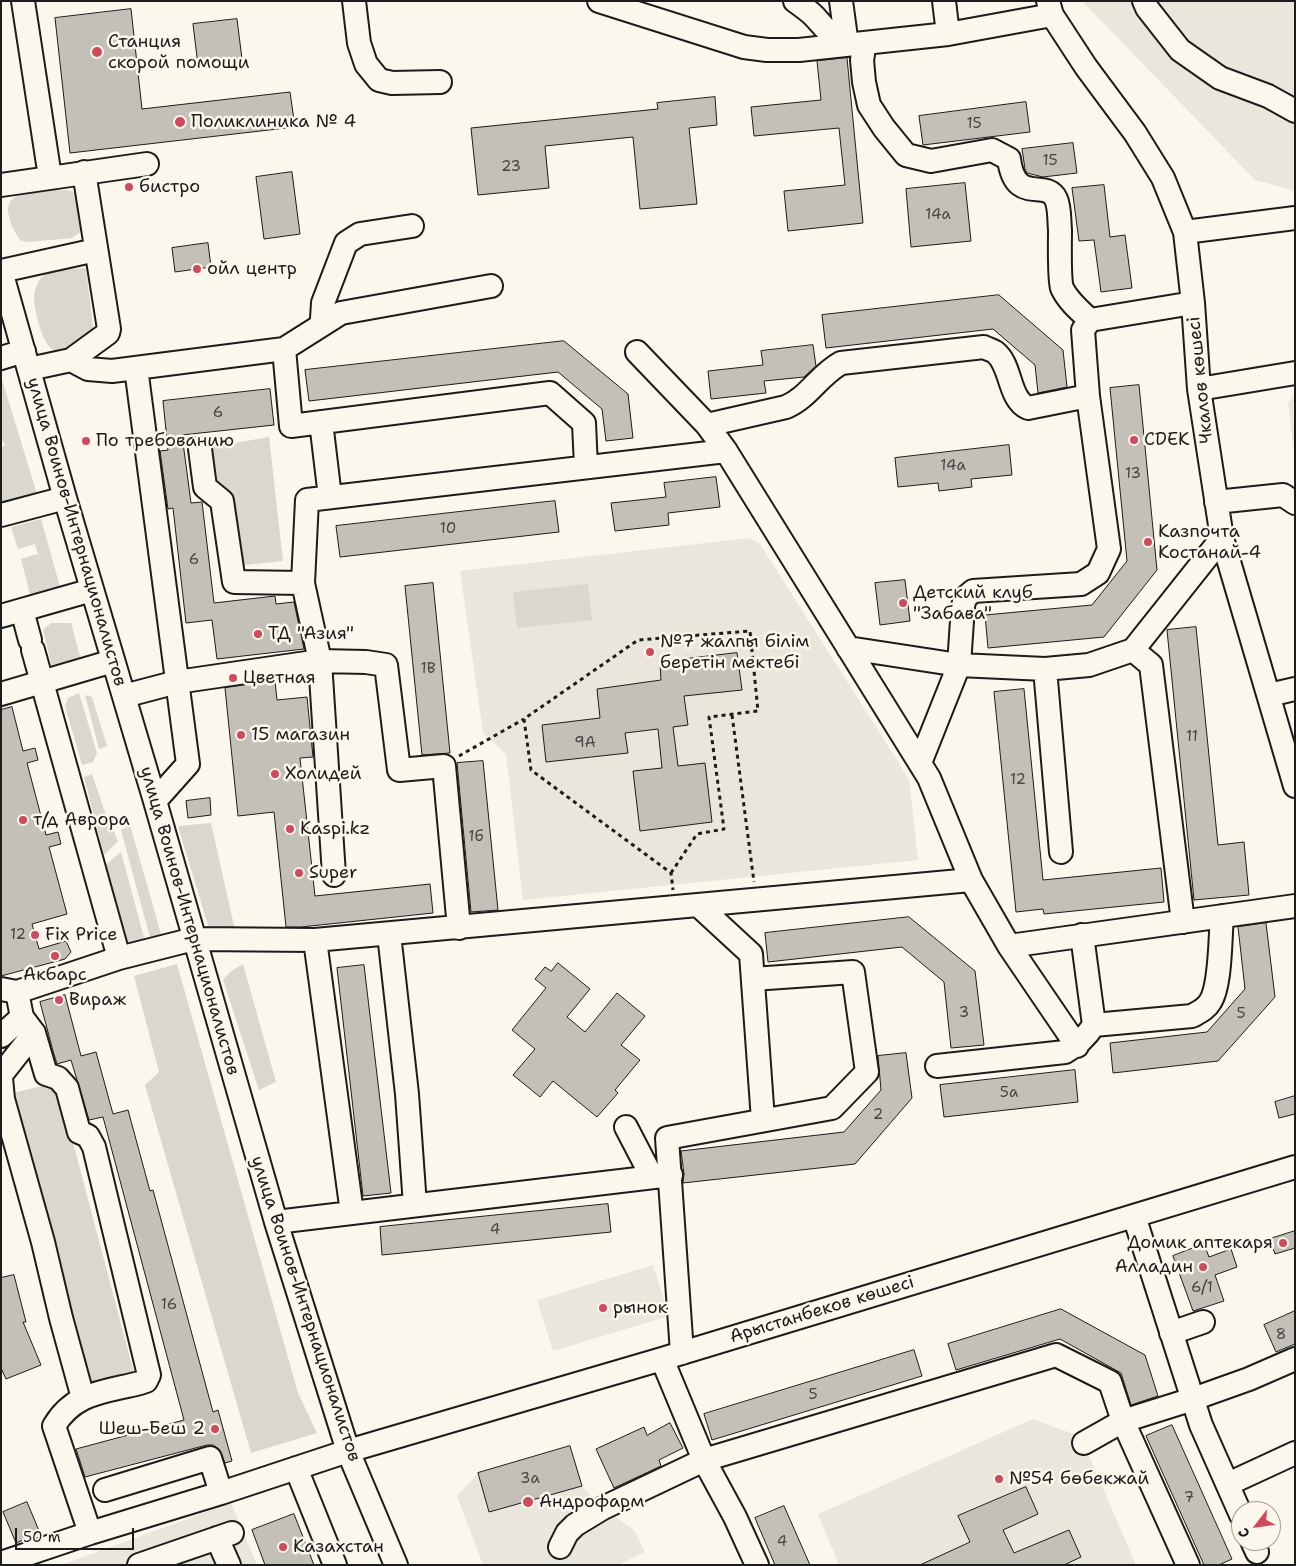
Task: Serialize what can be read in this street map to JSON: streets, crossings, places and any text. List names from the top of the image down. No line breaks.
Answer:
{"streets":{"street":["Чкалов көшесі","улица Воинов-Интернационалистов","Арыстанбеков көшесі"]},"crossings":[["улица Воинов-Интернационалистов","Арыстанбеков көшесі"]],"places":["Станция скорой помощи","Поликлиника № 4","бистро","ойл центр","CDEK","По требованию","Казпочта Костанай-4","Детский клуб \"Забава\"","ТД \"Азия\"","№7 жалпы білім беретін мектебі","Цветная","15 магазин","Холидей","т/д Аврора","Kaspi.kz","Super","Fix Price","Акбарс","Вираж","Домик аптекаря","Алладин","рынок","Шеш-Беш 2","№54 бөбекжай","Андрофарм","Казахстан"],"house_numbers":["15","15","23","14а","6","14а","13","10","6","1В","11","9А","12","1б","12","3","5","5а","2","4","6/1","16","8","5","3а","7","4"],"scale_bar":"50 m","north":"bottom left"}
